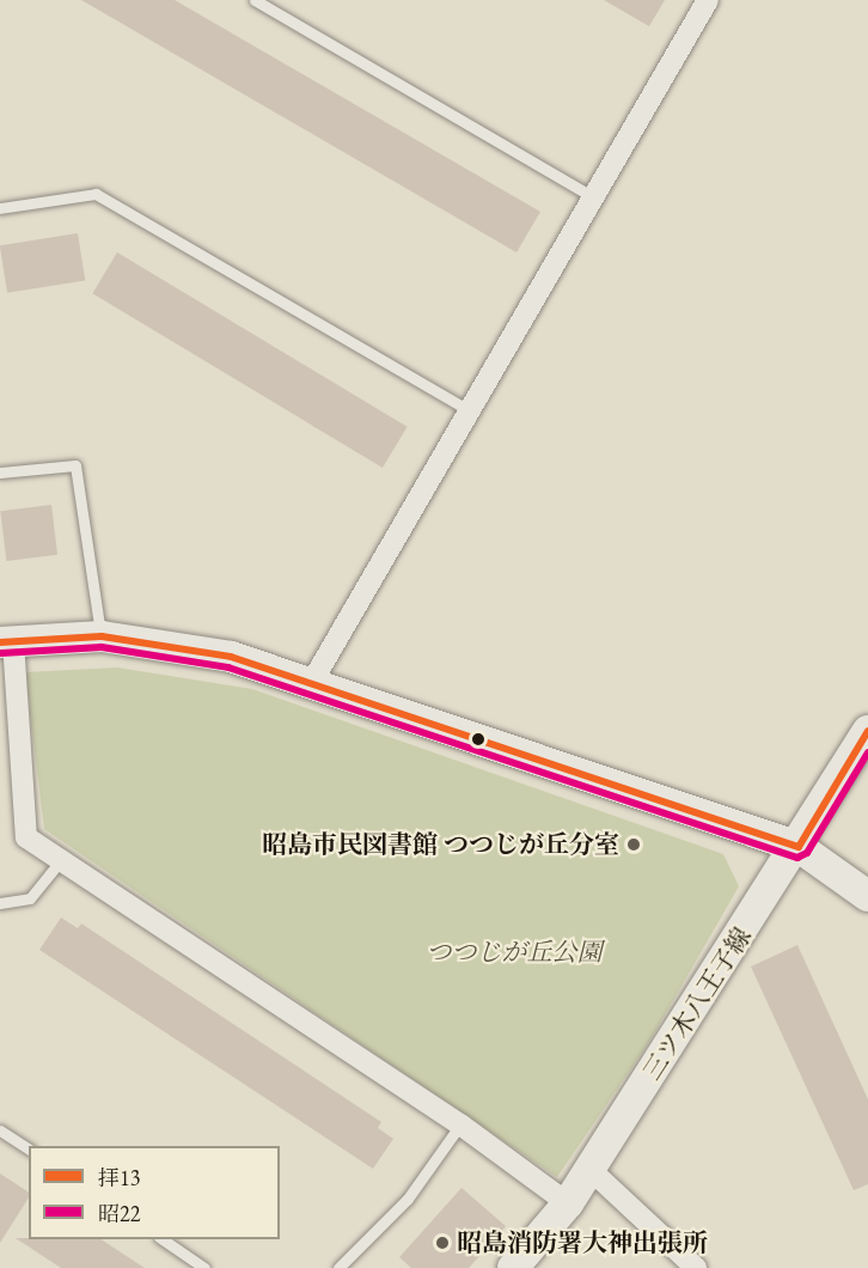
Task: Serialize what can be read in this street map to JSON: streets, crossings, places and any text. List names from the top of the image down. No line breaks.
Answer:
{"streets":{"street":["三ツ木八王子線"]},"parks":["つつじが丘公園"],"places":["昭島市民図書館 つつじが丘分室","昭島消防署大神出張所"],"lines":["transit line 拝13","transit line 昭22"],"legend":["拝13","昭22"]}
